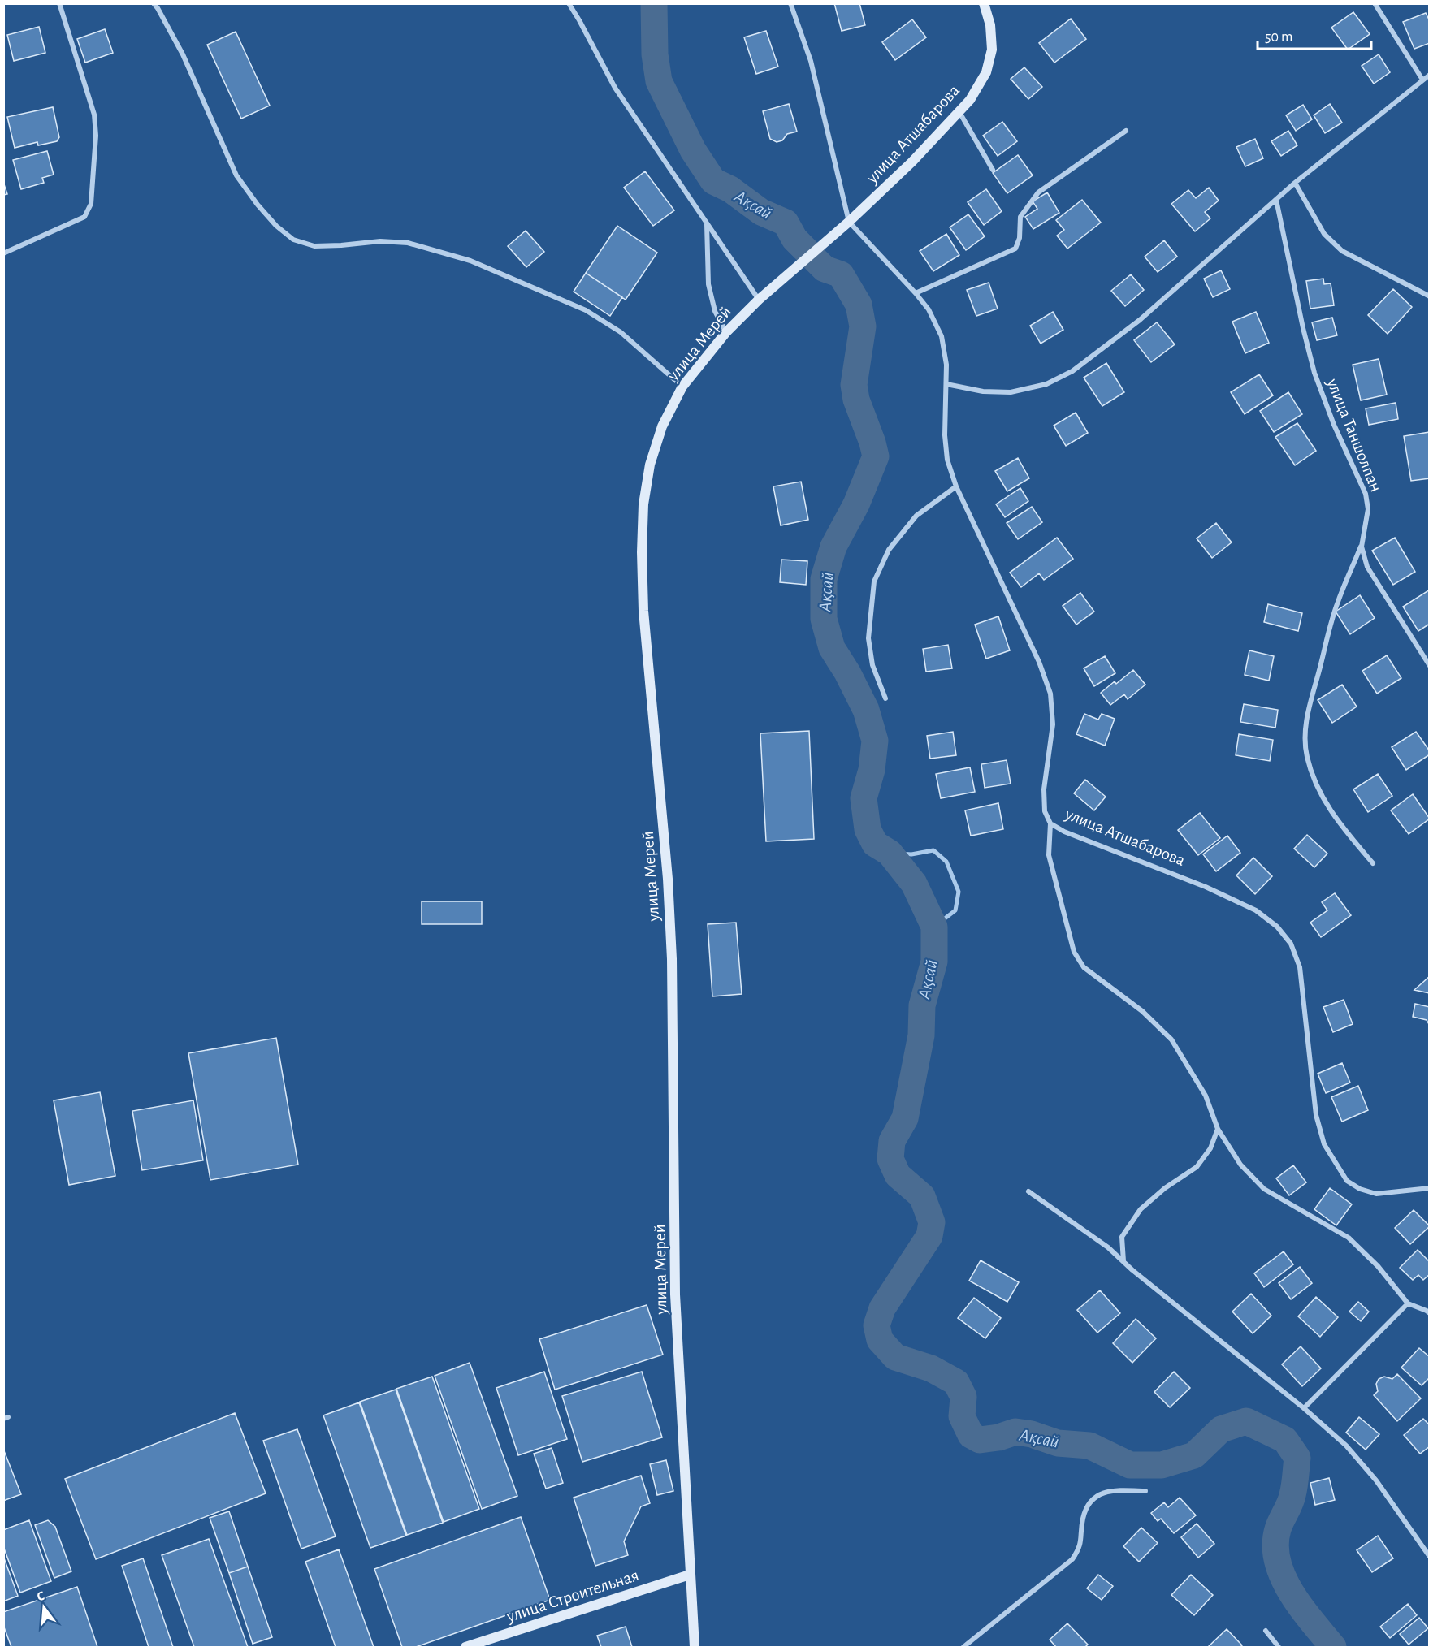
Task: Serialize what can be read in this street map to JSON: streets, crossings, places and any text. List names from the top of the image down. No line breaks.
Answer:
{"streets":{"main road":["улица Атшабарова","улица Мерей","улица Строительная"],"street":["улица Таншолпан"]},"crossings":[["улица Атшабарова","улица Мерей"],["улица Мерей","улица Строительная"]],"water":["Ақсай"],"scale_bar":"50 m","north":"top"}
